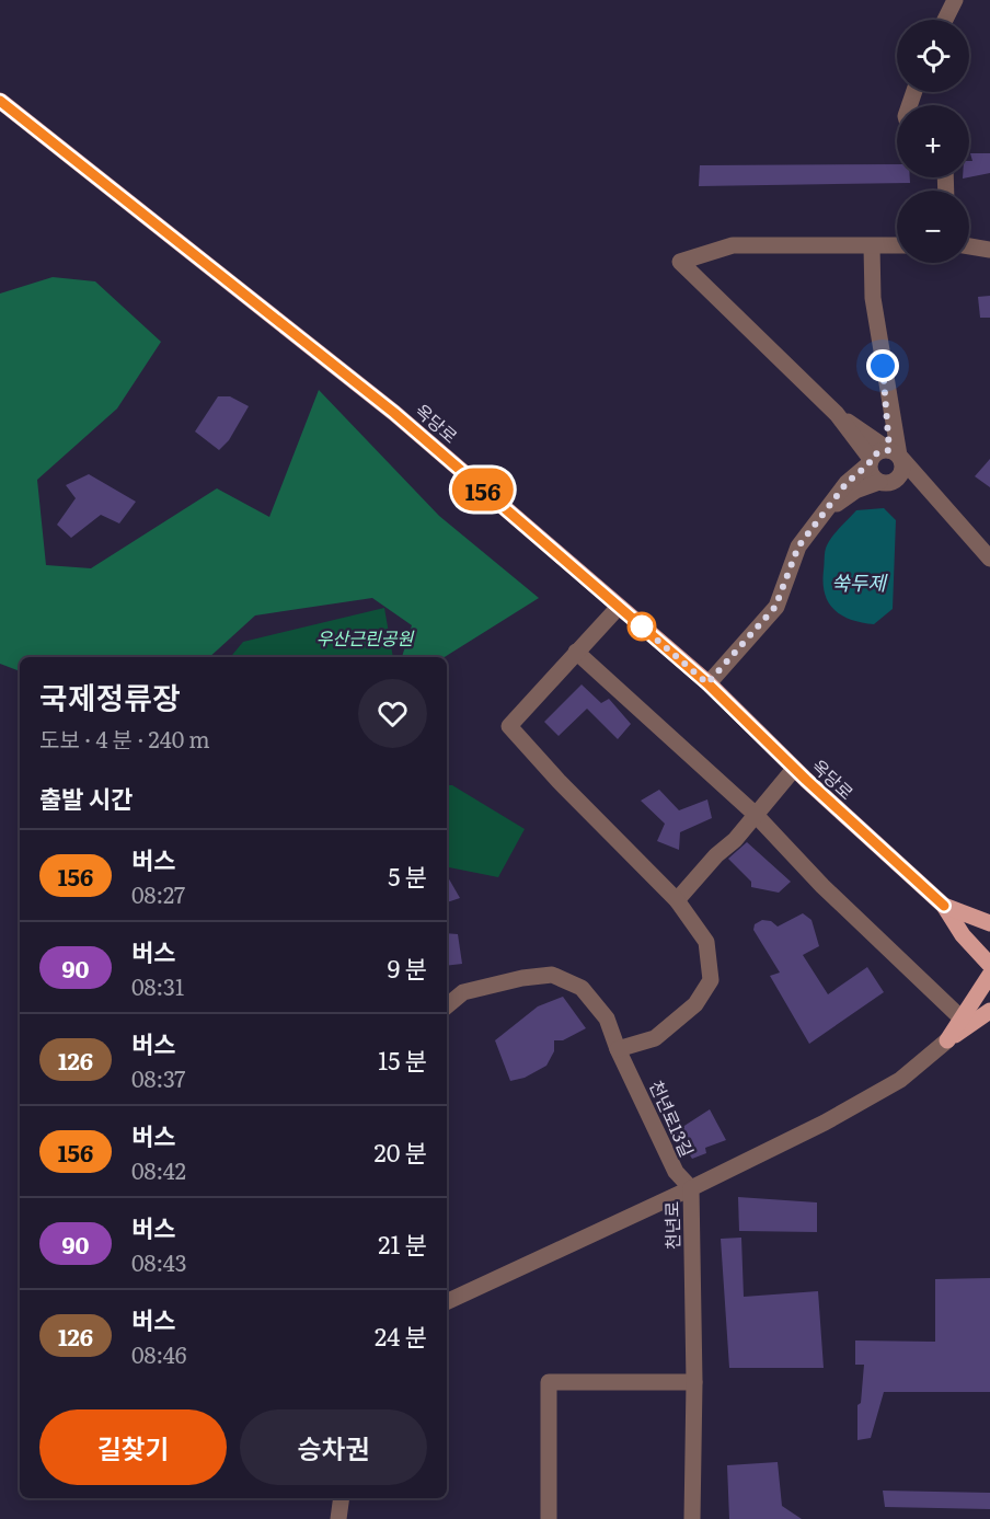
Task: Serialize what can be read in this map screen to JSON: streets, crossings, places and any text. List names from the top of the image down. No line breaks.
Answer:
{"streets":{"main road":["옥당로"],"street":["천년로13길","천년로"]},"crossings":[["천년로13길","천년로"]],"water":["쑥두제"],"parks":["우산근린공원"],"lines":["bus line 156"],"page":{"on_map":"156","map_buttons":["+","−"],"heading":[["국제정류장","도보 · 4 분 · 240 m"],"출발 시간"],"list":[{"mark":"156","name":"버스","note":"08:27","value":"5 분"},{"mark":"90","name":"버스","note":"08:31","value":"9 분"},{"mark":"126","name":"버스","note":"08:37","value":"15 분"},{"mark":"156","name":"버스","note":"08:42","value":"20 분"},{"mark":"90","name":"버스","note":"08:43","value":"21 분"},{"mark":"126","name":"버스","note":"08:46","value":"24 분"}],"buttons":["길찾기","승차권"]}}
